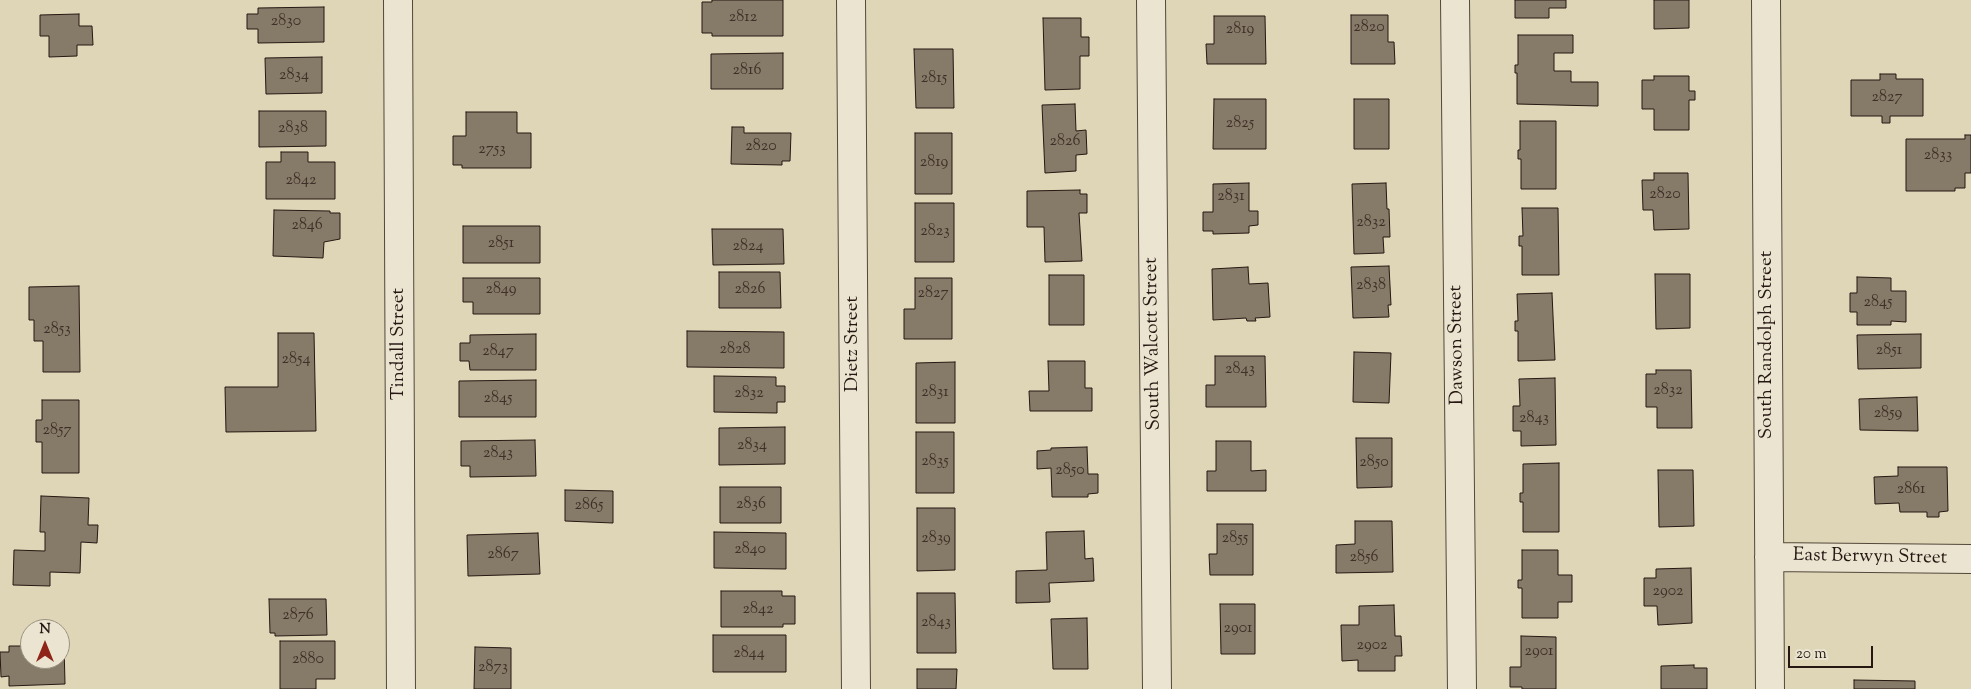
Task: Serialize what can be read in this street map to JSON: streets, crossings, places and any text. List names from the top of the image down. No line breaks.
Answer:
{"streets":{"street":["Tindall Street","Dietz Street","South Walcott Street","Dawson Street","South Randolph Street","East Berwyn Street"]},"crossings":[["South Randolph Street","East Berwyn Street"]],"house_numbers":["2812","2830","2820","2819","2816","2834","2815","2827","2825","2838","2826","2820","2753","2833","2819","2842","2820","2831","2832","2846","2823","2851","2824","2838","2849","2826","2827","2845","2853","2828","2851","2847","2854","2843","2832","2831","2832","2845","2859","2843","2857","2834","2843","2835","2850","2850","2861","2836","2865","2839","2855","2840","2867","2856","2902","2842","2876","2843","2901","2902","2901","2844","2880","2873"],"scale_bar":"20 m","north":"top"}
